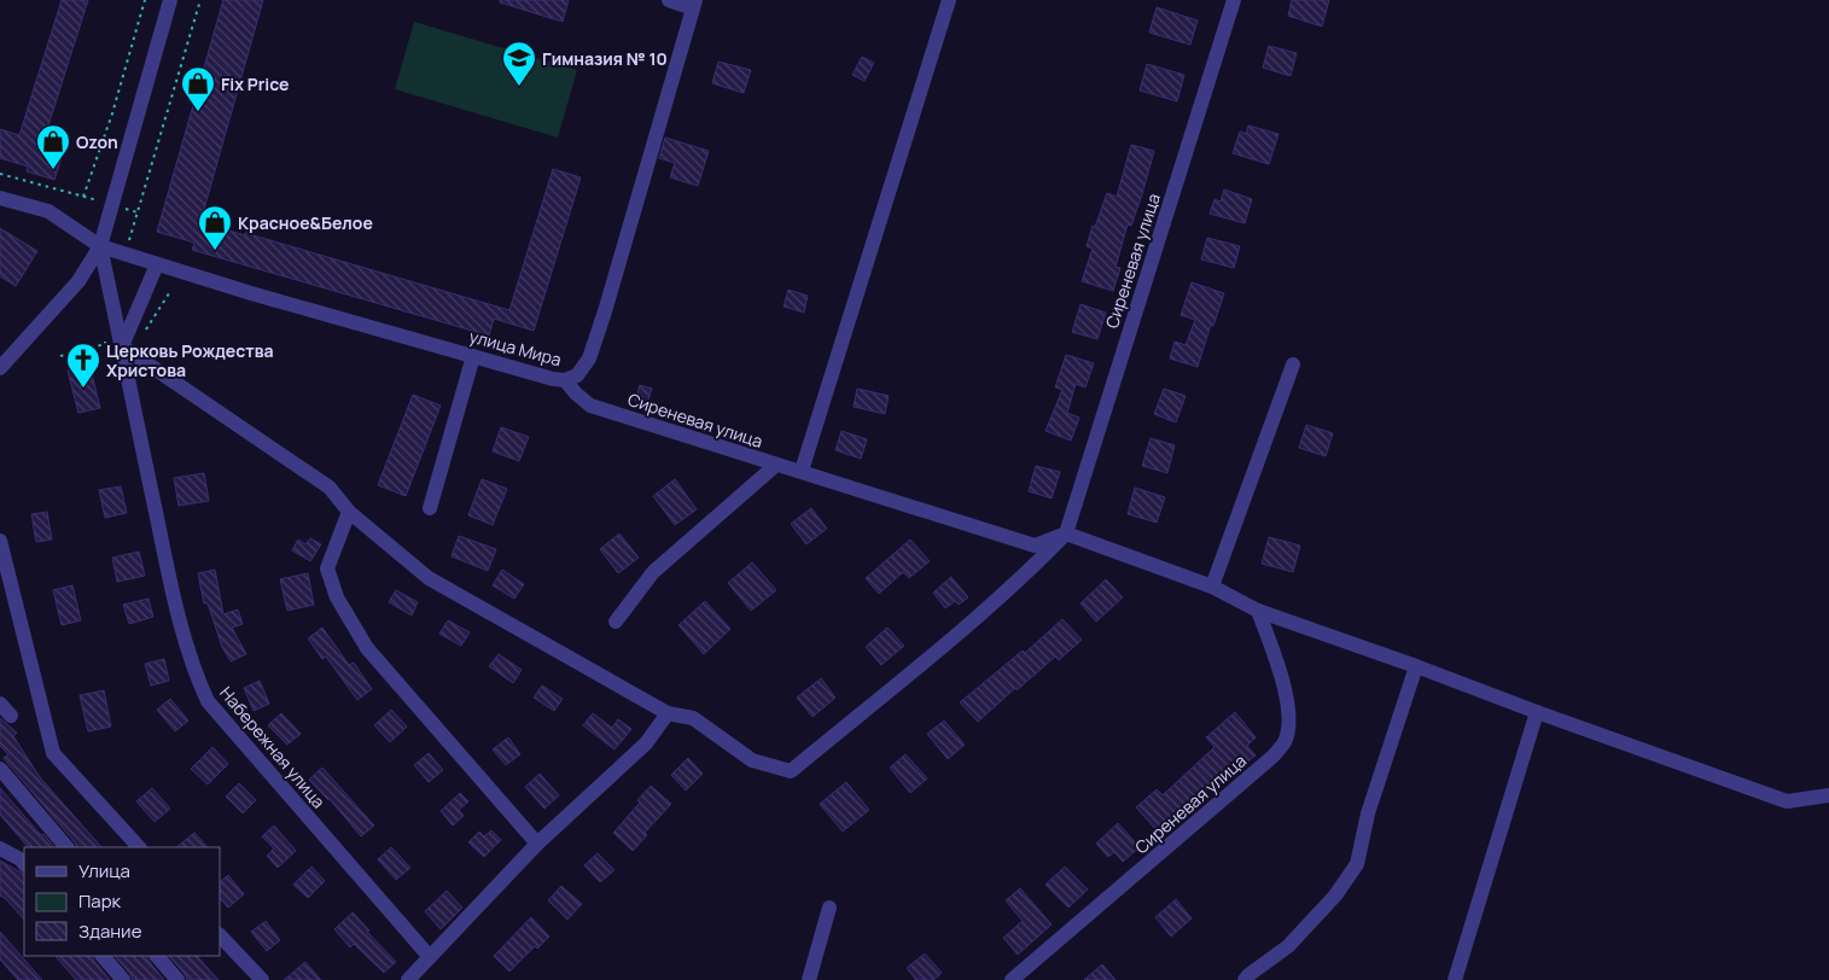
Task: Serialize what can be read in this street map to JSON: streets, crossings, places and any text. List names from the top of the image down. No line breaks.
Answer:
{"streets":{"street":["Сиреневая улица","улица Мира","Набережная улица"]},"crossings":[["Сиреневая улица","улица Мира"],["улица Мира","Набережная улица"]],"places":{"school or university":["Гимназия № 10"],"shop":["Fix Price","Ozon","Красное&Белое"],"church":["Церковь Рождества Христова"]},"legend":["Улица","Парк","Здание"]}
